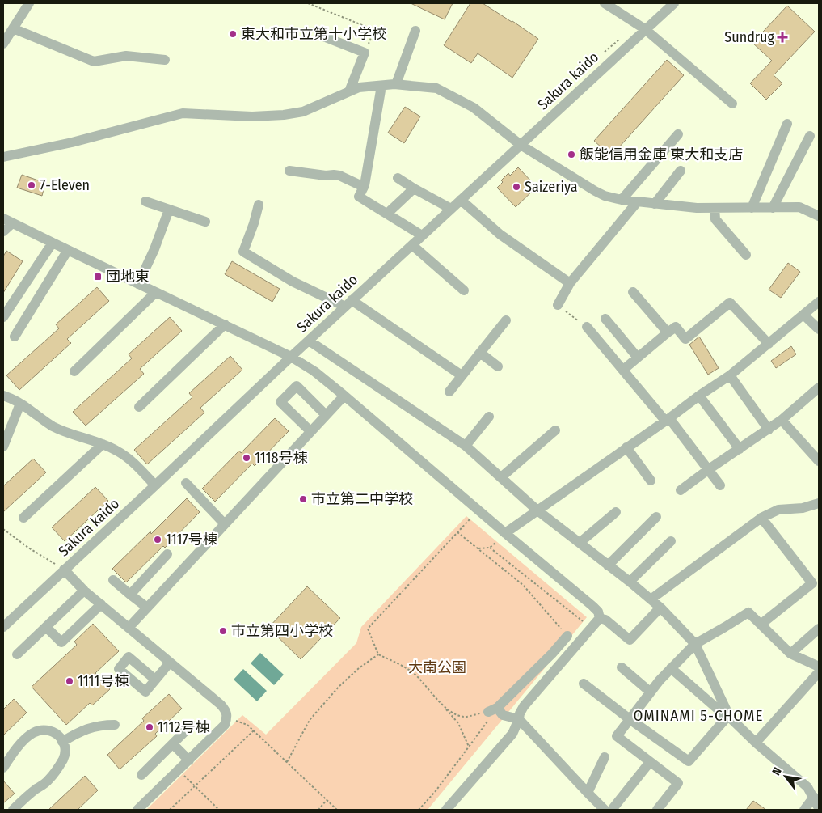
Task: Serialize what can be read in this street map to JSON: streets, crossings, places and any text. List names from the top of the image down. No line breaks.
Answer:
{"streets":{"street":["Sakura kaido"]},"districts":["OMINAMI 5-CHOME"],"parks":["大南公園"],"places":{"other":["東大和市立第十小学校","飯能信用金庫 東大和支店","7-Eleven","Saizeriya","1118号棟","市立第二中学校","1117号棟","市立第四小学校","1111号棟","1112号棟"],"health":["Sundrug"],"transit":["団地東"]},"north":"top left"}
